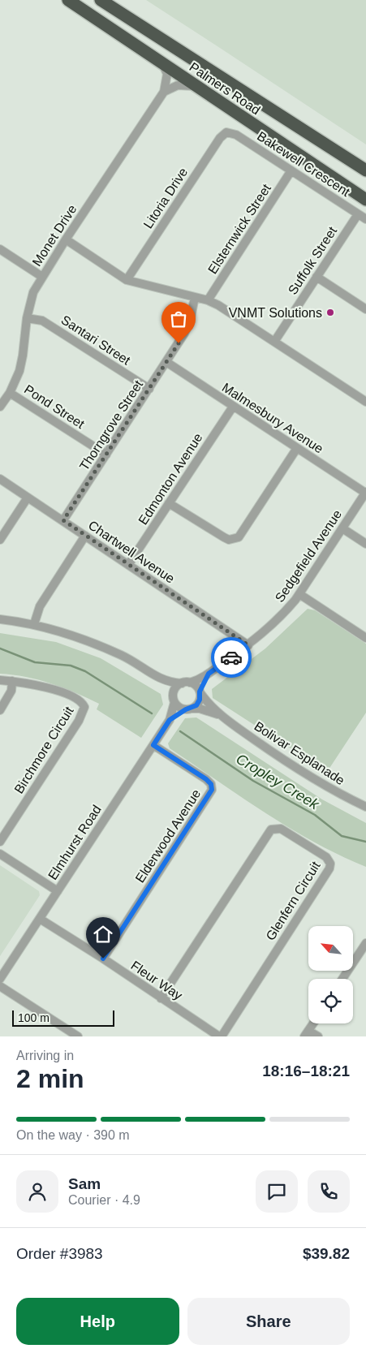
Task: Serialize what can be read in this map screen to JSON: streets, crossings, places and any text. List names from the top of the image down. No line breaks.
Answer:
{"streets":{"highway":["Palmers Road"],"street":["Bakewell Crescent","Litoria Drive","Elsternwick Street","Monet Drive","Suffolk Street","Santari Street","Pond Street","Malmesbury Avenue","Thorngrove Street","Edmonton Avenue","Chartwell Avenue","Sedgefield Avenue","Birchmore Circuit","Bolivar Esplanade","Elderwood Avenue","Elmhurst Road","Glenfern Circuit","Fleur Way"]},"crossings":[["Palmers Road","Monet Drive"],["Bakewell Crescent","Litoria Drive"],["Bakewell Crescent","Elsternwick Street"],["Bakewell Crescent","Suffolk Street"],["Monet Drive","Santari Street"],["Monet Drive","Pond Street"],["Santari Street","Thorngrove Street"],["Pond Street","Thorngrove Street"],["Malmesbury Avenue","Thorngrove Street"],["Malmesbury Avenue","Edmonton Avenue"],["Malmesbury Avenue","Sedgefield Avenue"],["Thorngrove Street","Chartwell Avenue"],["Edmonton Avenue","Chartwell Avenue"],["Chartwell Avenue","Sedgefield Avenue"],["Sedgefield Avenue","Bolivar Esplanade"],["Sedgefield Avenue","Elmhurst Road"],["Bolivar Esplanade","Elmhurst Road"],["Elderwood Avenue","Elmhurst Road"],["Elderwood Avenue","Fleur Way"],["Elmhurst Road","Fleur Way"],["Glenfern Circuit","Fleur Way"]],"water":["Cropley Creek"],"places":["VNMT Solutions"],"scale_bar":"100 m","north":"top left","page":{"scale":"100 m","heading":["2 min","Arriving in","18:16–18:21"],"panel":["Sam","Courier · 4.9","Order #3983","$39.82"],"bar":"On the way · 390 m","buttons":["Help","Share"]}}
